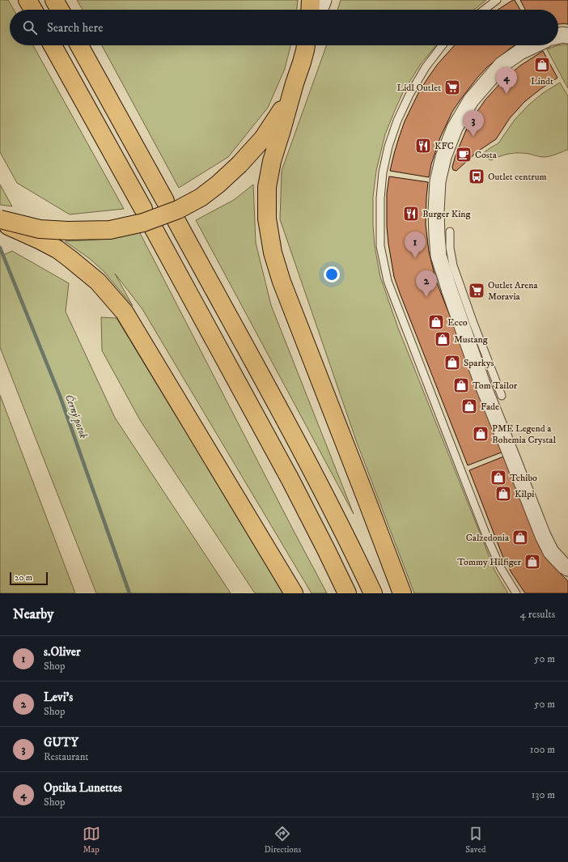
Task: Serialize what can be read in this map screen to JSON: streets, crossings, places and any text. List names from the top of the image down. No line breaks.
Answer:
{"water":["Černý potok"],"places":{"shop":["Lindt","Ecco","Mustang","Sparkys","Tom Tailor","Fade","PME Legend a Bohemia Crystal","Tchibo","Kilpi","Calzedonia","Tommy Hilfiger"],"supermarket":["Lidl Outlet","Outlet Arena Moravia"],"restaurant":["KFC","Burger King"],"cafe":["Costa"],"bus stop":["Outlet centrum"]},"scale_bar":"20 m","page":{"search":"Search here","pins":["4","3","1","2"],"scale":"20 m","heading":["Nearby","4 results"],"list":[{"mark":"1","name":"s.Oliver","note":"Shop","value":"50 m"},{"mark":"2","name":"Levi's","note":"Shop","value":"50 m"},{"mark":"3","name":"GUTY","note":"Restaurant","value":"100 m"},{"mark":"4","name":"Optika Lunettes","note":"Shop","value":"130 m"}],"nav":["Map","Directions","Saved"]}}
